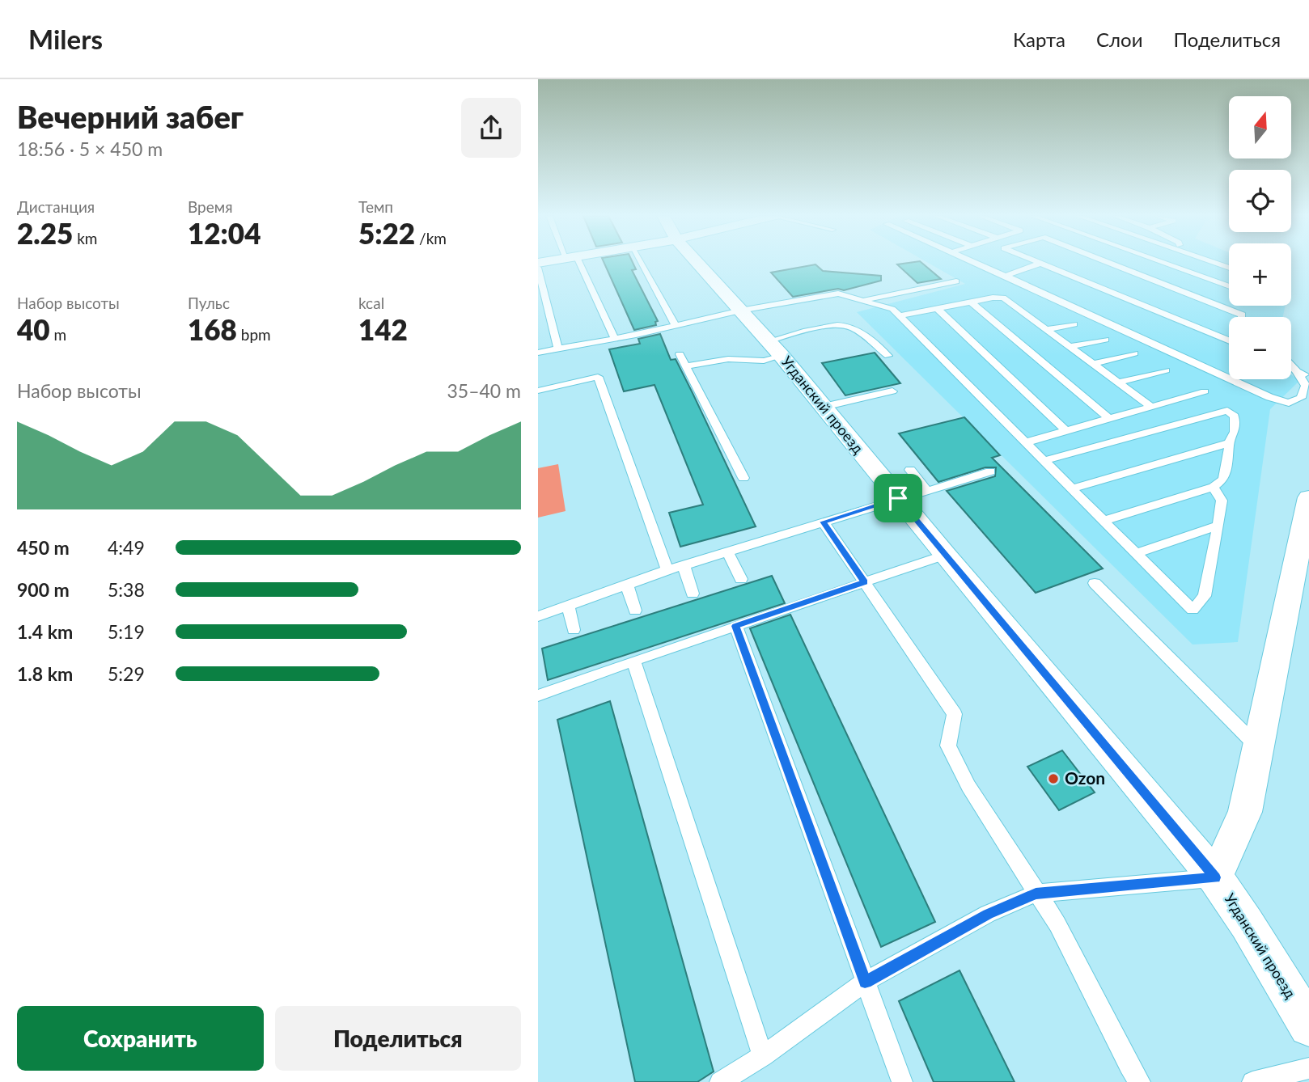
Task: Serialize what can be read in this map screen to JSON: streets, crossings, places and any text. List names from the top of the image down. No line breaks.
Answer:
{"streets":{"street":["Угданский проезд"]},"places":["Ozon"],"north":"top","page":{"header":"Milers","nav":["Карта","Слои","Поделиться"],"heading":["Вечерний забег","18:56 · 5 × 450 m"],"map_buttons":["+","−"],"stats":[["Дистанция","2.25 km"],["Время","12:04"],["Темп","5:22 /km"],["Набор высоты","40 m"],["Пульс","168 bpm"],["kcal","142"]],"chart":["Набор высоты","35–40 m"],"list":[{"name":"450 m","note":"4:49"},{"name":"900 m","note":"5:38"},{"name":"1.4 km","note":"5:19"},{"name":"1.8 km","note":"5:29"}],"buttons":["Сохранить","Поделиться"]}}
